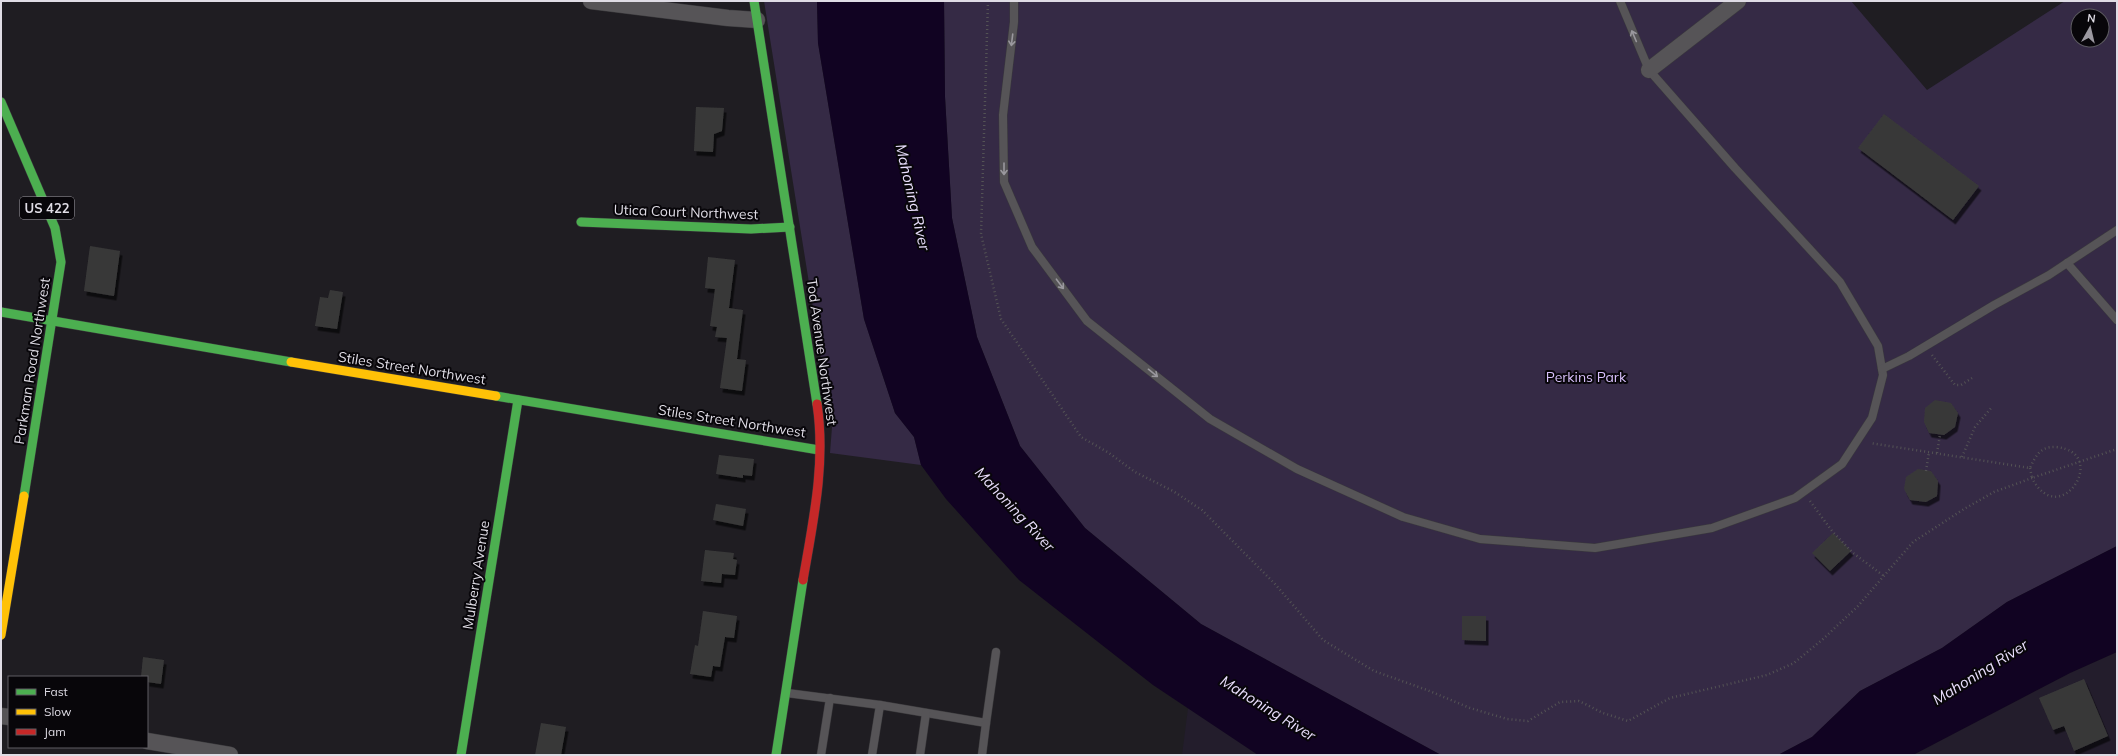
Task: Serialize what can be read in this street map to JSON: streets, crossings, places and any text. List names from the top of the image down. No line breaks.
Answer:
{"streets":{"street":["US 422","Utica Court Northwest","Tod Avenue Northwest","Parkman Road Northwest","Stiles Street Northwest","Mulberry Avenue"]},"crossings":[["Utica Court Northwest","Tod Avenue Northwest"],["Tod Avenue Northwest","Stiles Street Northwest"],["Parkman Road Northwest","Stiles Street Northwest"],["Stiles Street Northwest","Mulberry Avenue"]],"water":["Mahoning River"],"parks":["Perkins Park"],"legend":["Fast","Slow","Jam"],"north":"top"}
